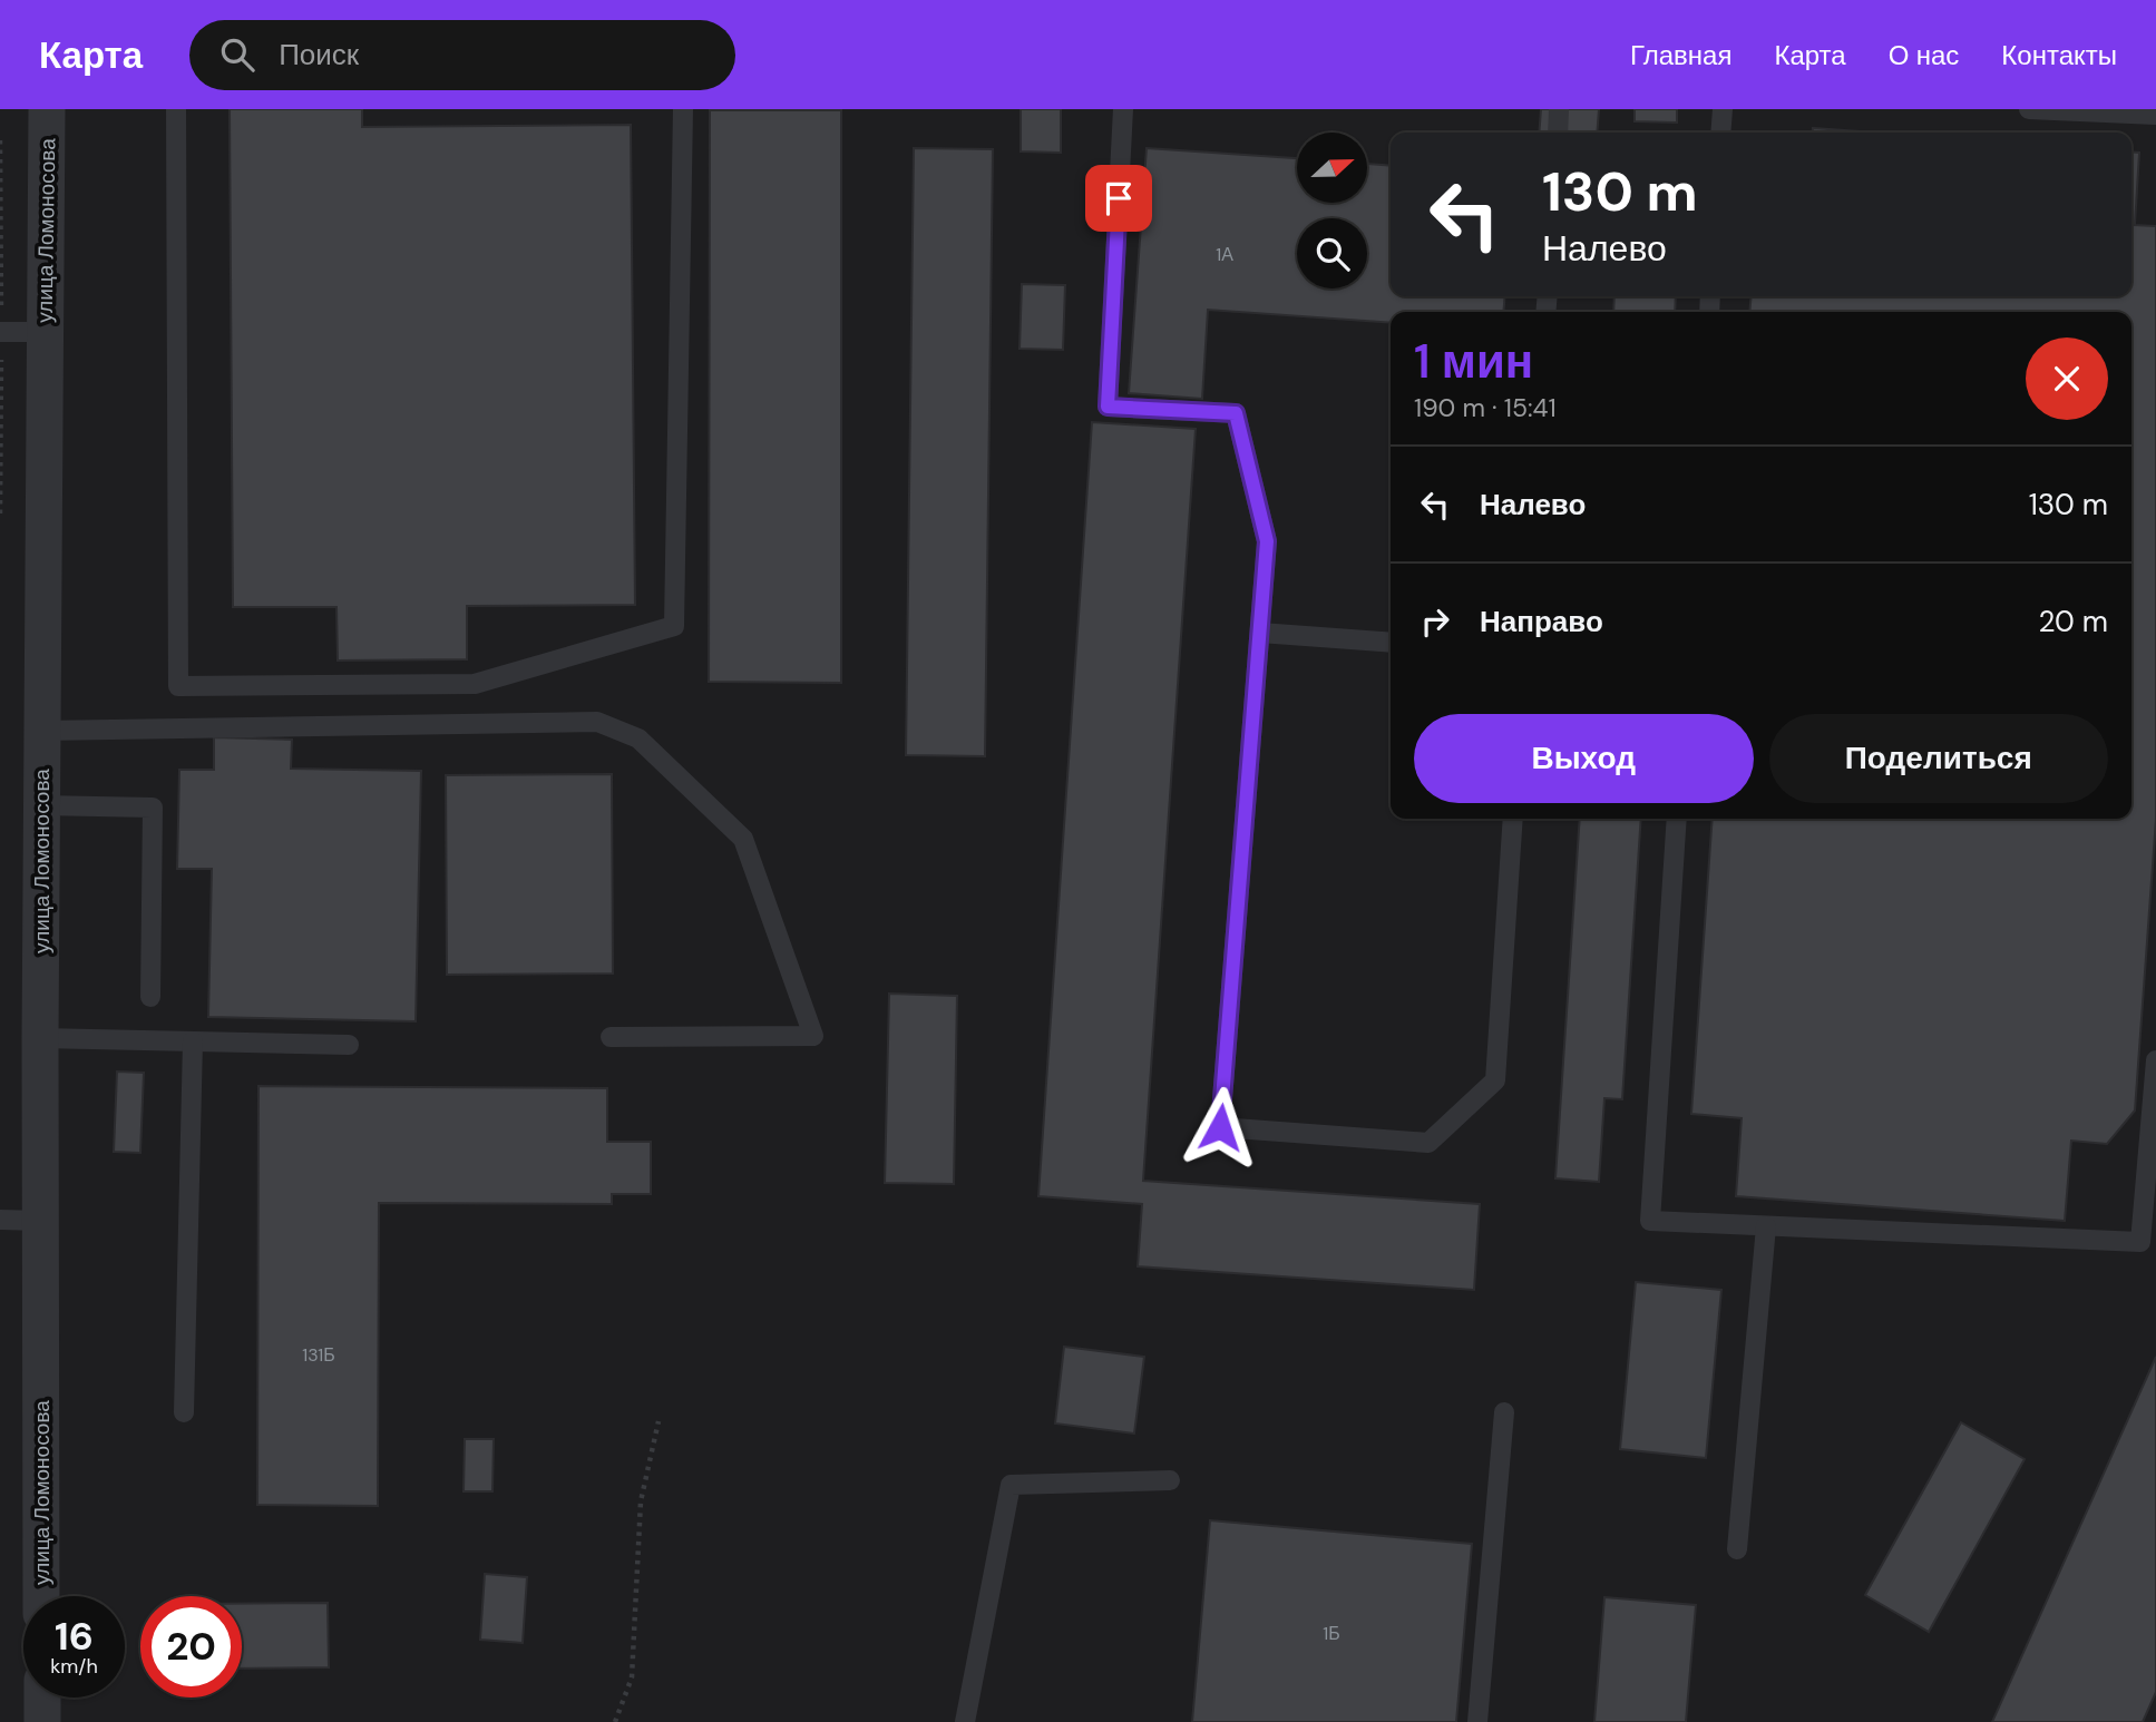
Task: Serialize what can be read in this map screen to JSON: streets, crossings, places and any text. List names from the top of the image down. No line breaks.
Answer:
{"streets":{"street":["улица Ломоносова"]},"house_numbers":["1А","131Б","1Б"],"north":"right","page":{"header":"Карта","search":"Поиск","nav":["Главная","Карта","О нас","Контакты"],"turn":["130 m","Налево"],"heading":["1 мин","190 m · 15:41"],"list":[{"name":"Налево","value":"130 m"},{"name":"Направо","value":"20 m"}],"buttons":["Выход","Поделиться"],"speed":"16 km/h","limit":"20"}}
